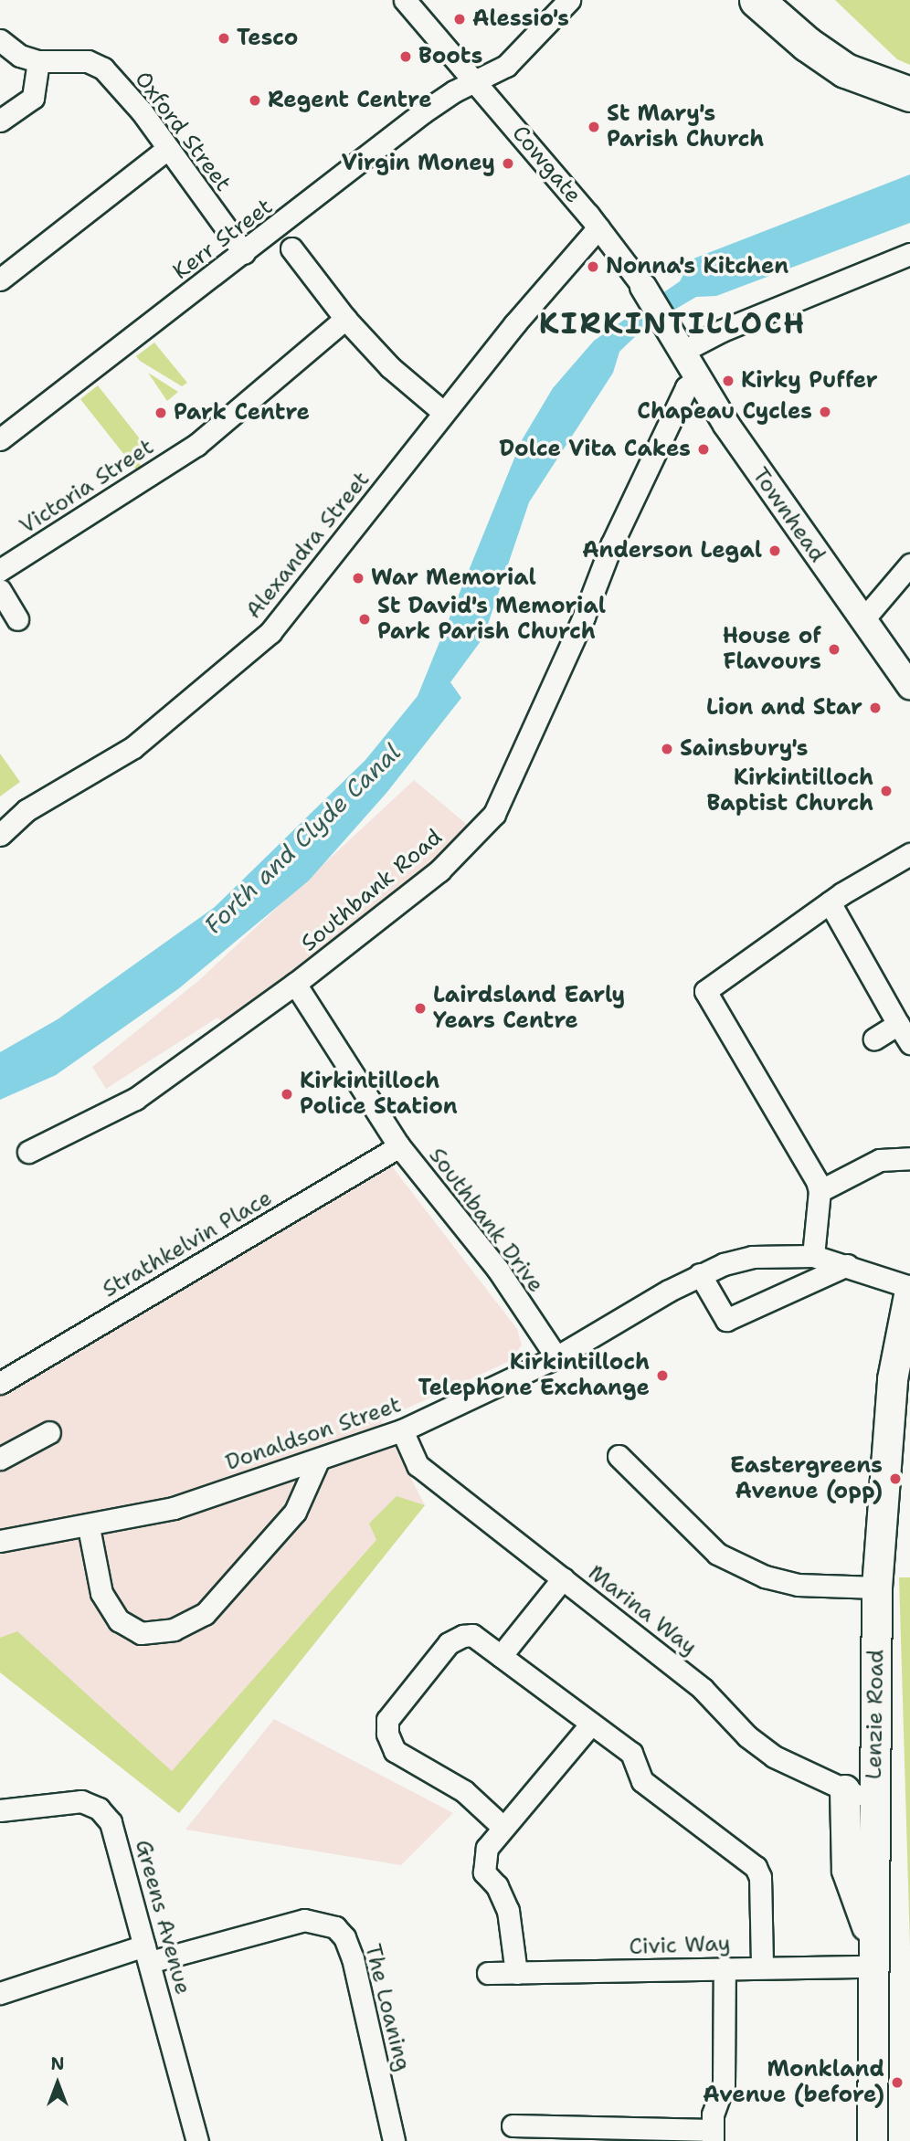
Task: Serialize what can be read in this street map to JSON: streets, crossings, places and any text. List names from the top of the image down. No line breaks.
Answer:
{"streets":{"main road":["Lenzie Road"],"street":["Oxford Street","Cowgate","Kerr Street","Victoria Street","Townhead","Alexandra Street","Southbank Road","Southbank Drive","Strathkelvin Place","Donaldson Street","Marina Way","Greens Avenue","Civic Way","The Loaning"]},"crossings":[["Oxford Street","Kerr Street"],["Cowgate","Kerr Street"],["Cowgate","Townhead"],["Cowgate","Alexandra Street"],["Townhead","Southbank Road"],["Southbank Road","Southbank Drive"],["Southbank Drive","Strathkelvin Place"],["Southbank Drive","Donaldson Street"],["Donaldson Street","Marina Way"],["Donaldson Street","Lenzie Road"],["Marina Way","Lenzie Road"],["Lenzie Road","Civic Way"],["Greens Avenue","The Loaning"]],"districts":["KIRKINTILLOCH"],"water":["Forth and Clyde Canal"],"places":["Alessio's","Tesco","Boots","Regent Centre","St Mary's Parish Church","Virgin Money","Nonna's Kitchen","Kirky Puffer","Chapeau Cycles","Park Centre","Dolce Vita Cakes","Anderson Legal","War Memorial","St David's Memorial Park Parish Church","House of Flavours","Lion and Star","Sainsbury's","Kirkintilloch Baptist Church","Lairdsland Early Years Centre","Kirkintilloch Police Station","Kirkintilloch Telephone Exchange","Eastergreens Avenue (opp)","Monkland Avenue (before)"],"north":"top"}
